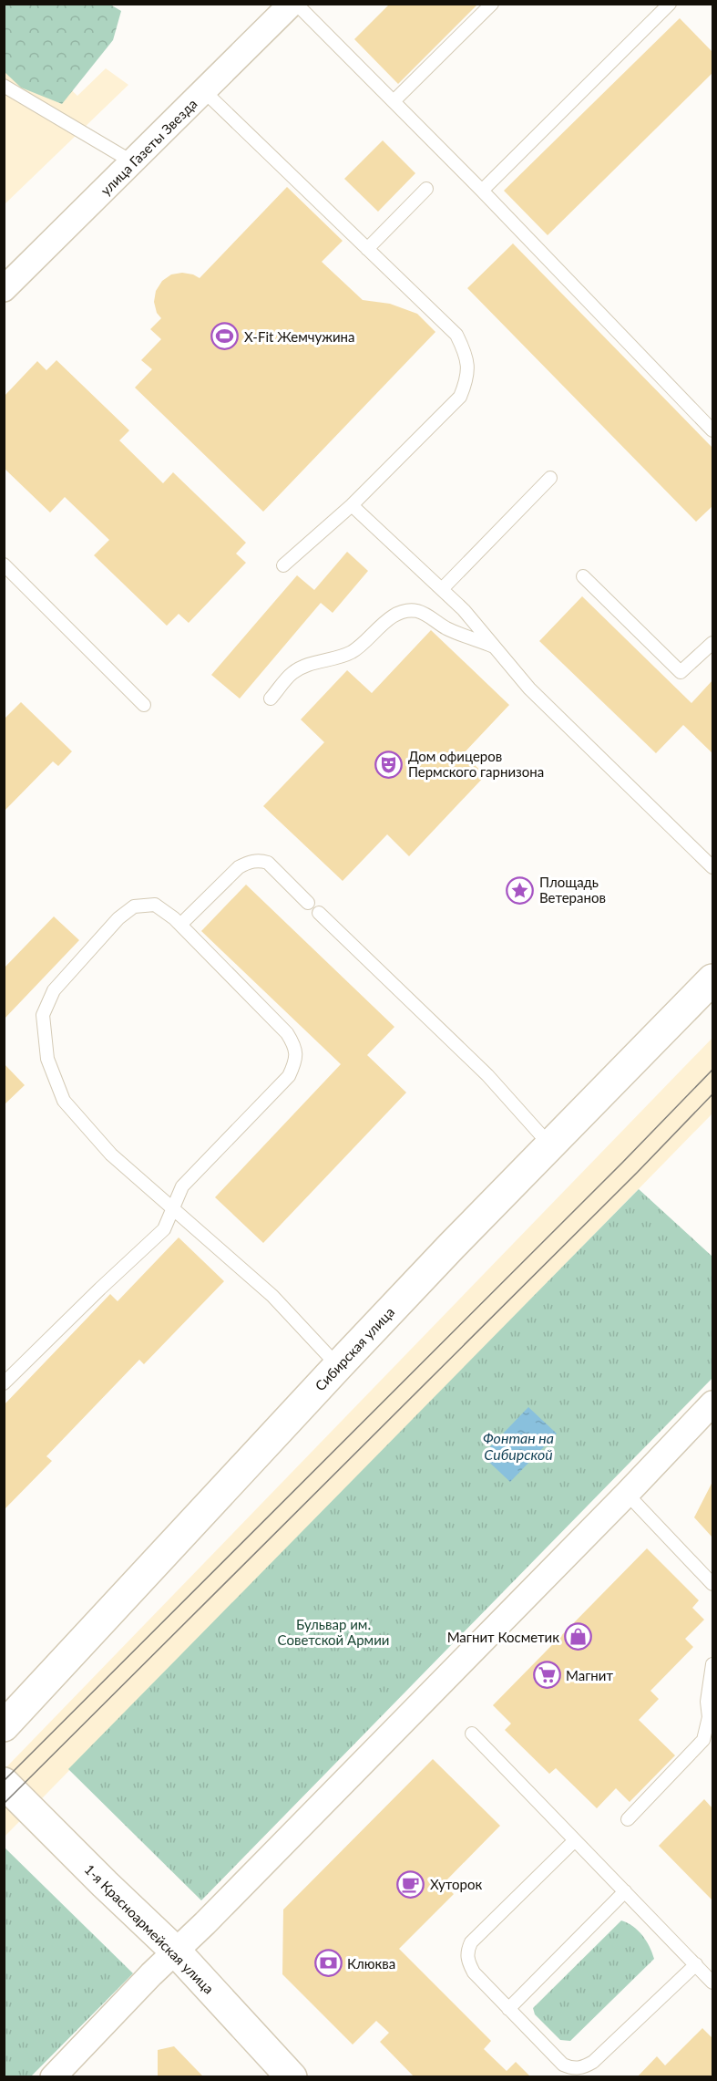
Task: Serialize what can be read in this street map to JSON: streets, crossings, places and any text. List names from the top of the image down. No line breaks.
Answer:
{"streets":{"main road":["Сибирская улица","1-я Красноармейская улица"],"street":["улица Газеты Звезда"]},"water":["Фонтан на Сибирской"],"parks":["Бульвар им. Советской Армии"],"places":{"sports":["X-Fit Жемчужина"],"theatre":["Дом офицеров Пермского гарнизона"],"place":["Площадь Ветеранов"],"shop":["Магнит Косметик"],"supermarket":["Магнит"],"cafe":["Хуторок"],"bank":["Клюква"]}}
